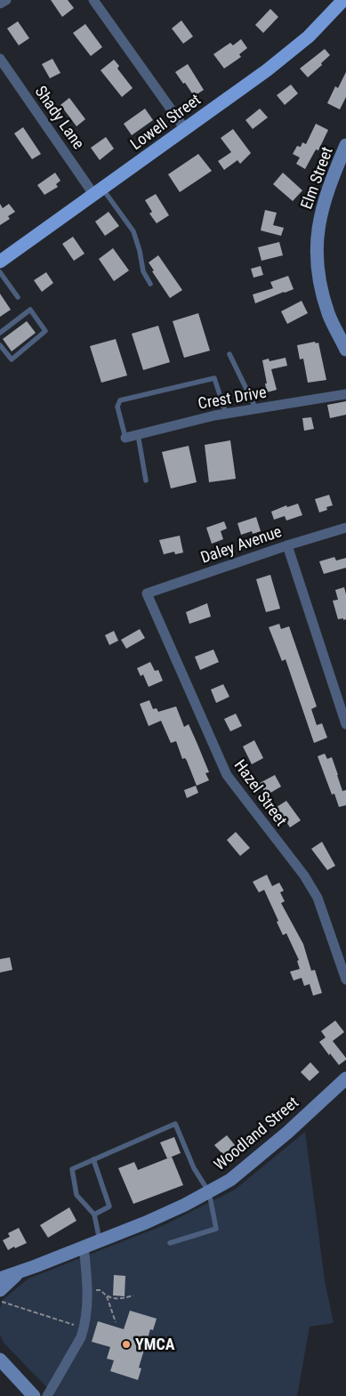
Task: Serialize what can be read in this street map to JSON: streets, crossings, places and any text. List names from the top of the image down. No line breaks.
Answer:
{"streets":{"main road":["Lowell Street","Elm Street","Woodland Street"],"street":["Shady Lane","Crest Drive","Daley Avenue","Hazel Street"]},"crossings":[["Shady Lane","Lowell Street"],["Daley Avenue","Hazel Street"]],"places":["YMCA"]}
